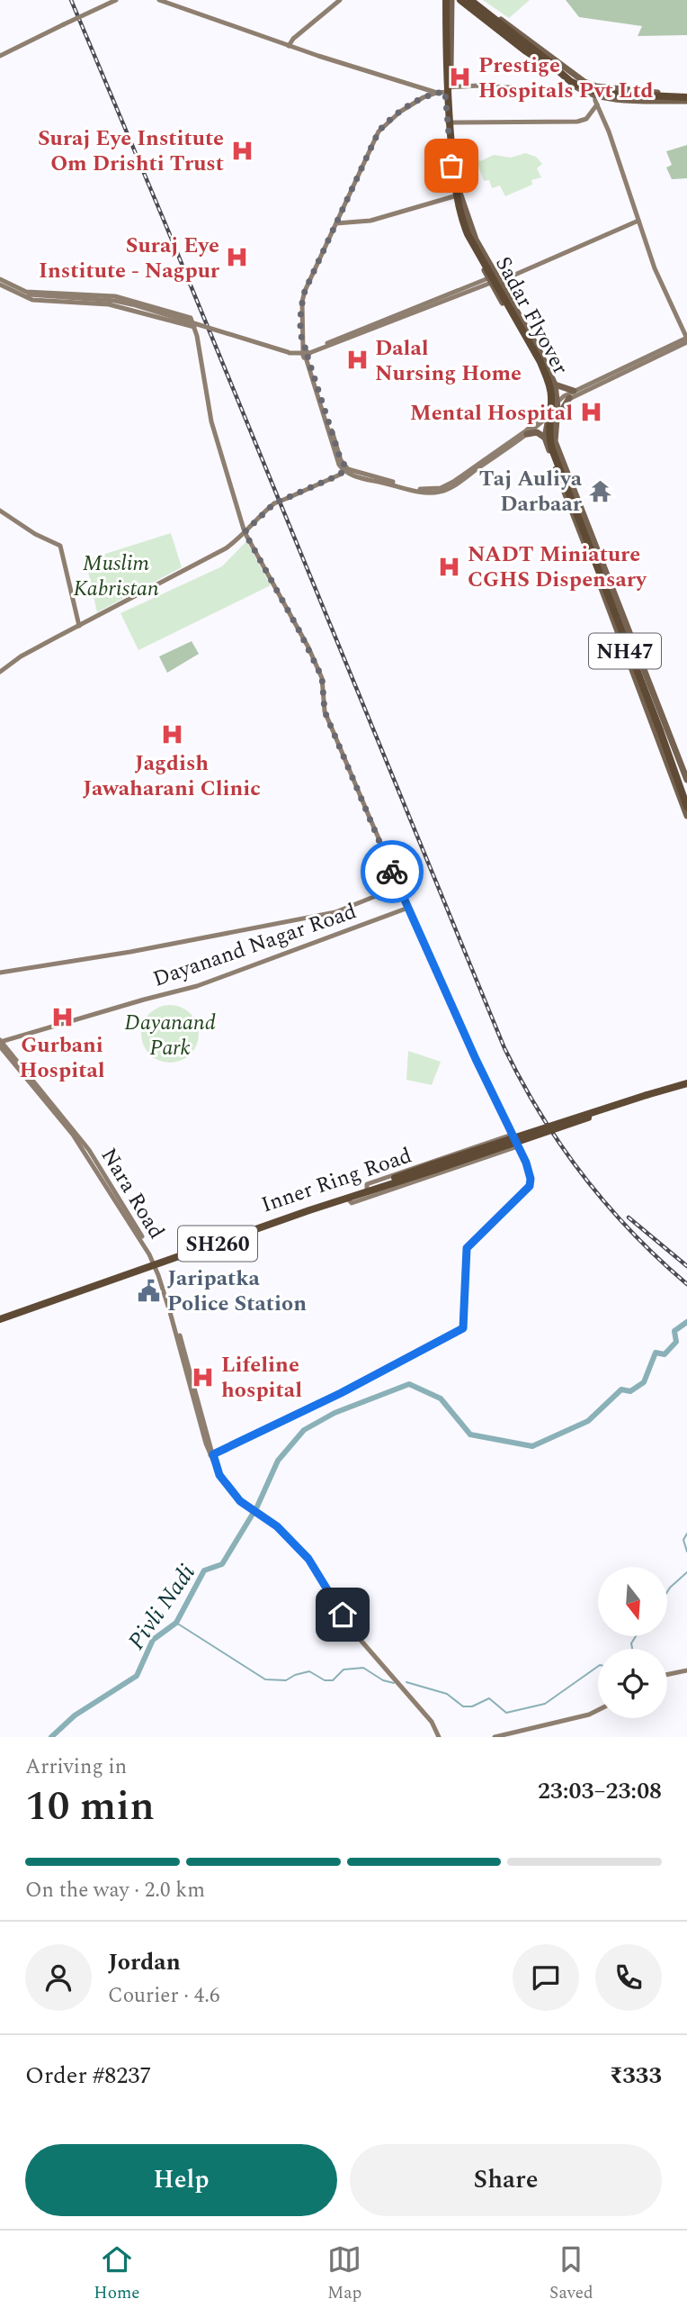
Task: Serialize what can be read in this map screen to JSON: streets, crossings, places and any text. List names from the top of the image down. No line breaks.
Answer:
{"streets":{"highway":["Sadar Flyover","NH47","Inner Ring Road","SH260"],"street":["Dayanand Nagar Road","Nara Road"]},"crossings":[["Sadar Flyover","NH47"],["Dayanand Nagar Road","Nara Road"],["Inner Ring Road","Nara Road"]],"water":["Pivli Nadi"],"parks":["Muslim Kabristan","Dayanand Park"],"places":{"hospital":["Prestige Hospitals Pvt Ltd","Suraj Eye Institute Om Drishti Trust","Suraj Eye Institute - Nagpur","Dalal Nursing Home","Mental Hospital","NADT Miniature CGHS Dispensary","Jagdish Jawaharani Clinic","Gurbani Hospital","Lifeline hospital"],"temple":["Taj Auliya Darbaar"],"public building":["Jaripatka Police Station"]},"north":"bottom","page":{"heading":["10 min","Arriving in","23:03–23:08"],"panel":["Jordan","Courier · 4.6","Order #8237","₹333"],"bar":"On the way · 2.0 km","buttons":["Help","Share"],"tabs":["Home","Map","Saved"]}}
